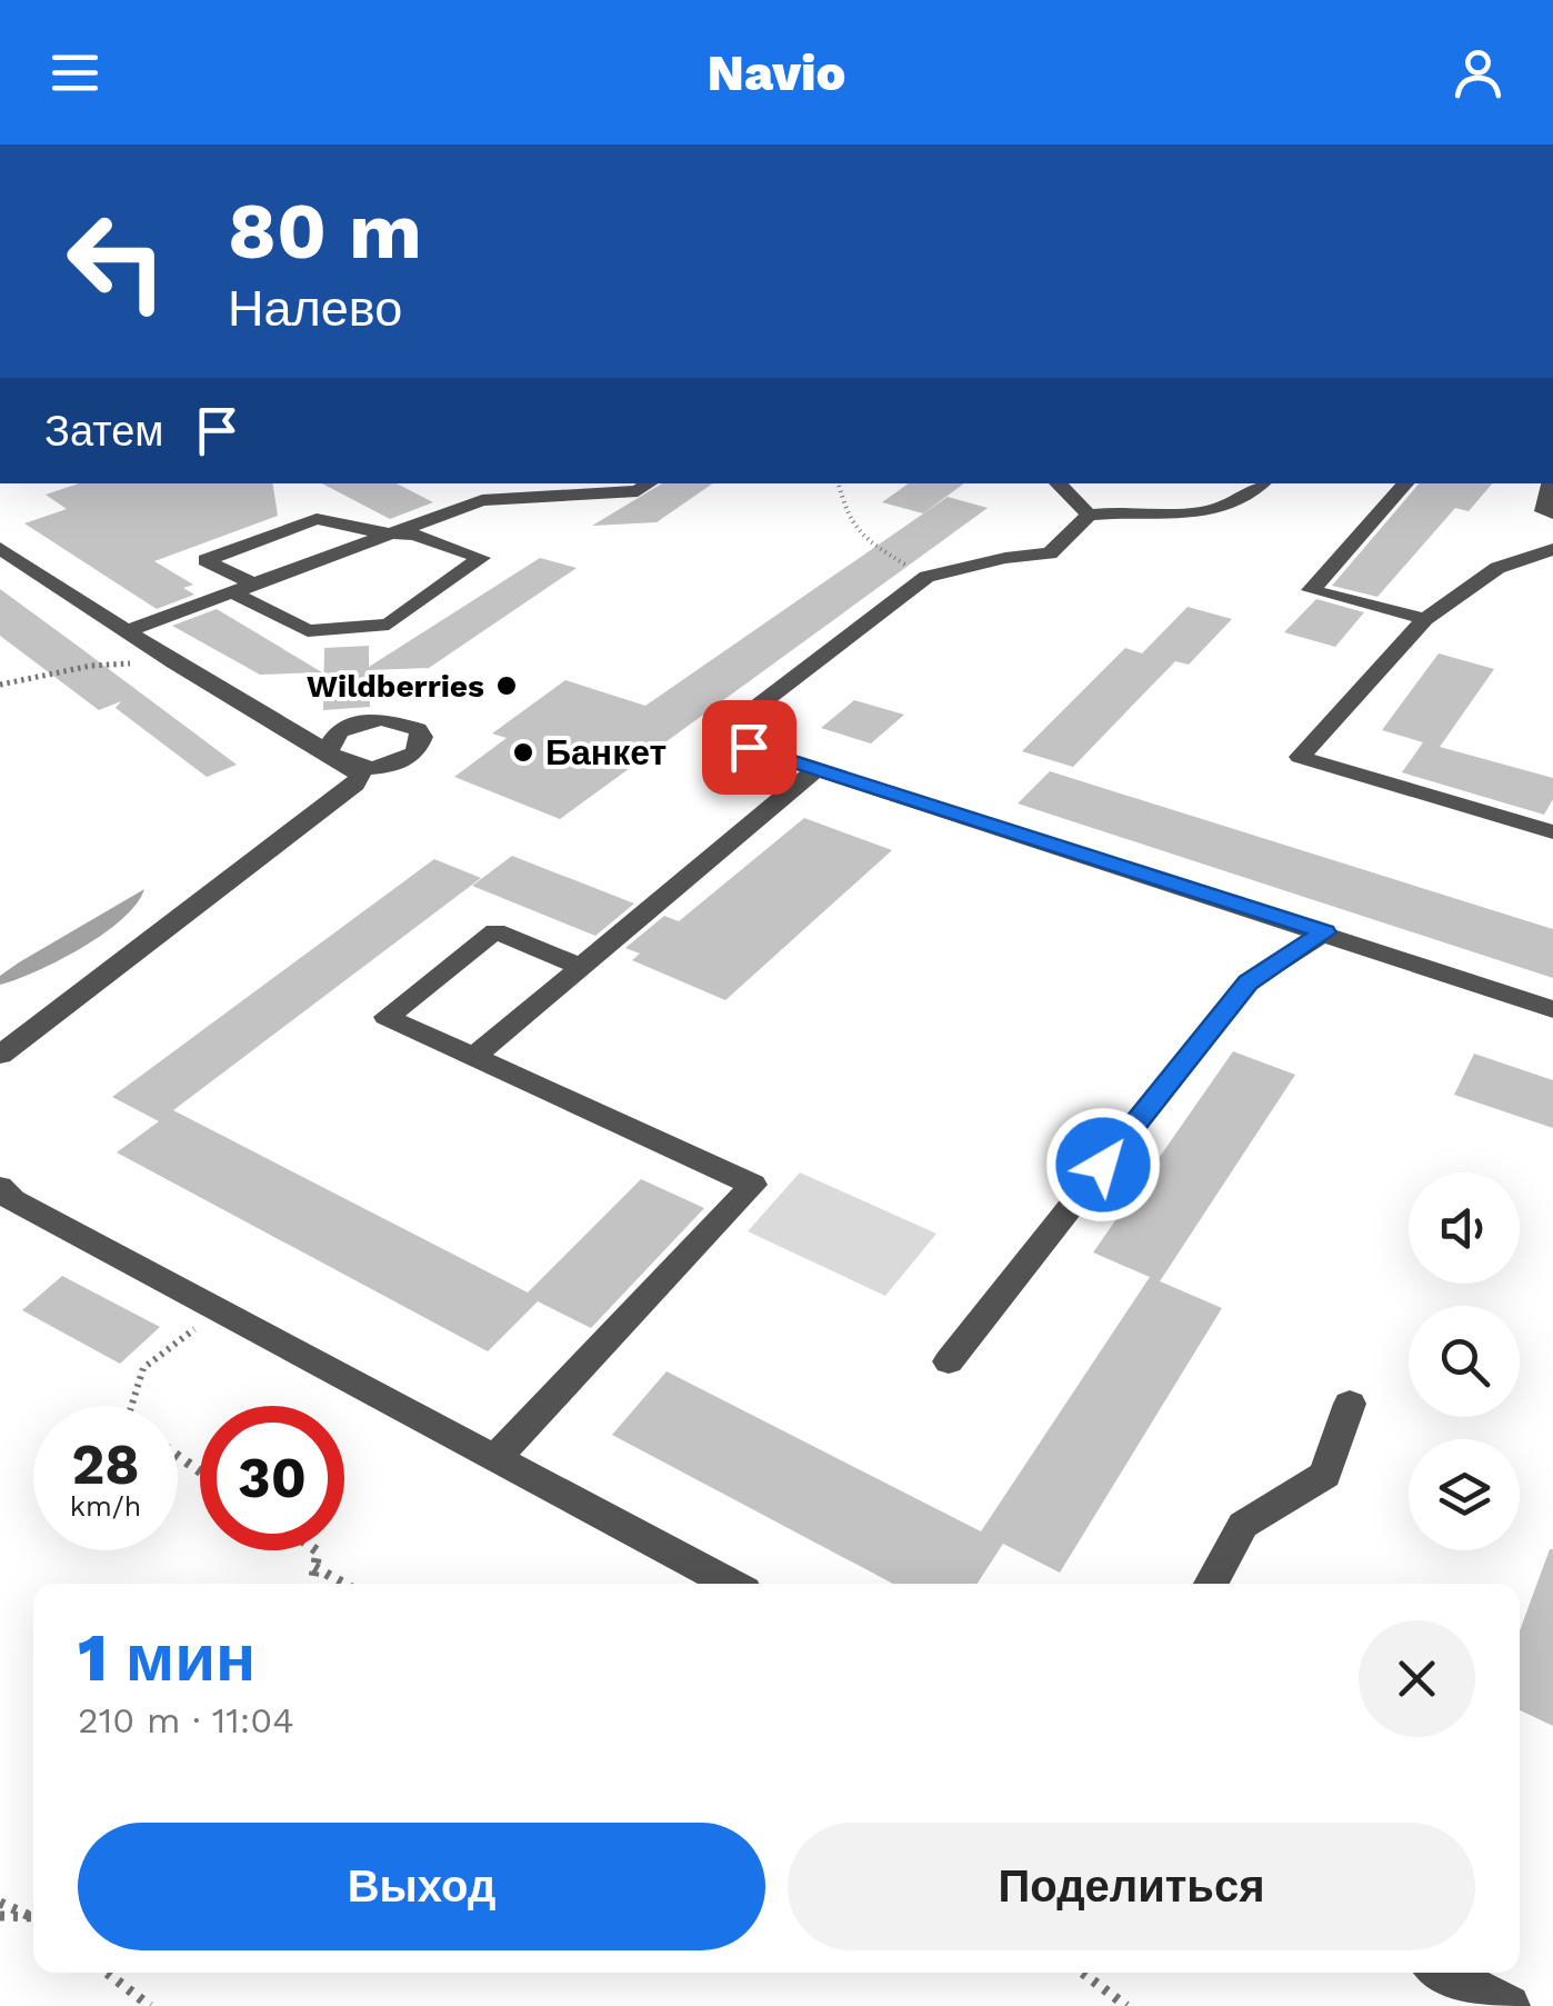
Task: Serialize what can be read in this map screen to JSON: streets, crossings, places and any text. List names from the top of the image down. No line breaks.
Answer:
{"places":["Wildberries","Банкет"],"page":{"header":"Navio","turn":["80 m","Налево"],"then":"Затем","speed":"28 km/h","limit":"30","heading":["1 мин","210 m · 11:04"],"buttons":["Выход","Поделиться"]}}
